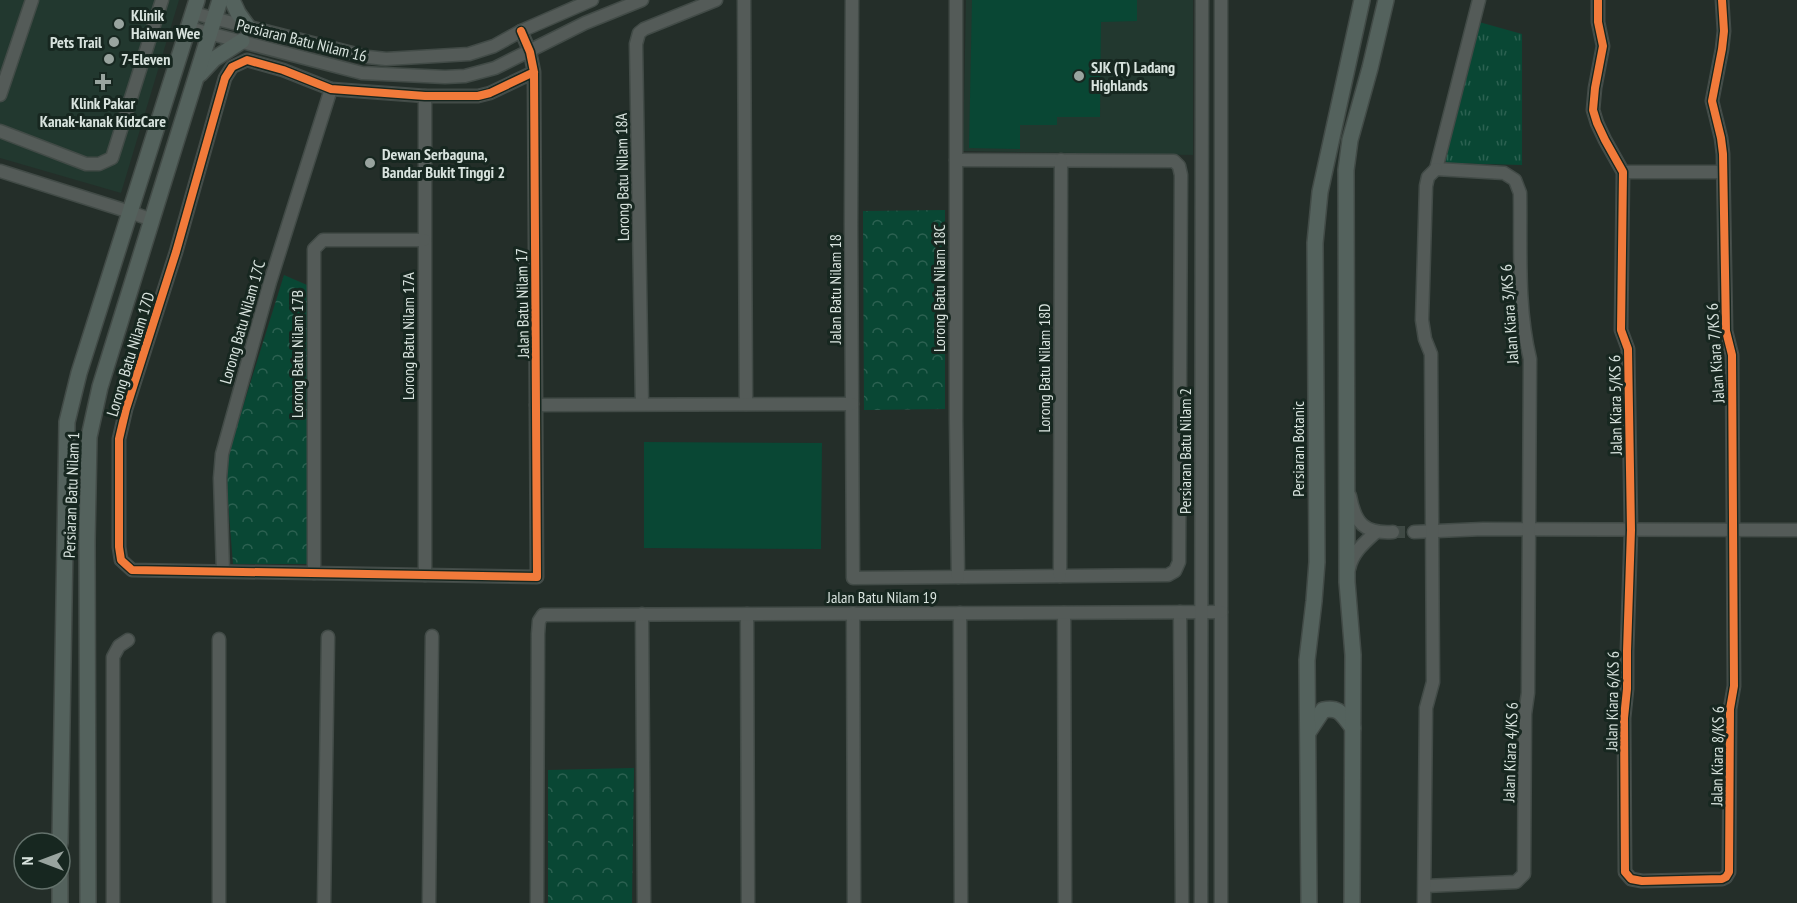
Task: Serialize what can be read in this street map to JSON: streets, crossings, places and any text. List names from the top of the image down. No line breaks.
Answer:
{"streets":{"main road":["Persiaran Botanic","Persiaran Batu Nilam 1"],"street":["Persiaran Batu Nilam 16","Lorong Batu Nilam 18A","Lorong Batu Nilam 18C","Jalan Batu Nilam 18","Jalan Batu Nilam 17","Jalan Kiara 3/KS 6","Lorong Batu Nilam 17C","Lorong Batu Nilam 17A","Jalan Kiara 7/KS 6","Lorong Batu Nilam 17D","Lorong Batu Nilam 17B","Lorong Batu Nilam 18D","Jalan Kiara 5/KS 6","Persiaran Batu Nilam 2","Jalan Batu Nilam 19","Jalan Kiara 6/KS 6","Jalan Kiara 4/KS 6","Jalan Kiara 8/KS 6"]},"crossings":[["Persiaran Batu Nilam 16","Jalan Batu Nilam 17"],["Persiaran Batu Nilam 16","Persiaran Batu Nilam 1"],["Lorong Batu Nilam 18C","Jalan Batu Nilam 18"],["Jalan Batu Nilam 17","Lorong Batu Nilam 17D"],["Jalan Kiara 3/KS 6","Jalan Kiara 4/KS 6"],["Lorong Batu Nilam 17C","Lorong Batu Nilam 17D"],["Lorong Batu Nilam 17A","Lorong Batu Nilam 17D"],["Lorong Batu Nilam 17A","Lorong Batu Nilam 17B"],["Jalan Kiara 7/KS 6","Jalan Kiara 8/KS 6"],["Lorong Batu Nilam 17D","Lorong Batu Nilam 17B"],["Jalan Kiara 5/KS 6","Jalan Kiara 6/KS 6"],["Persiaran Batu Nilam 2","Jalan Batu Nilam 19"],["Jalan Kiara 6/KS 6","Jalan Kiara 8/KS 6"]],"places":{"other":["Klinik Haiwan Wee","Pets Trail","7-Eleven","SJK (T) Ladang Highlands","Dewan Serbaguna, Bandar Bukit Tinggi 2"],"health":["Klink Pakar Kanak-kanak KidzCare"]},"north":"left"}
